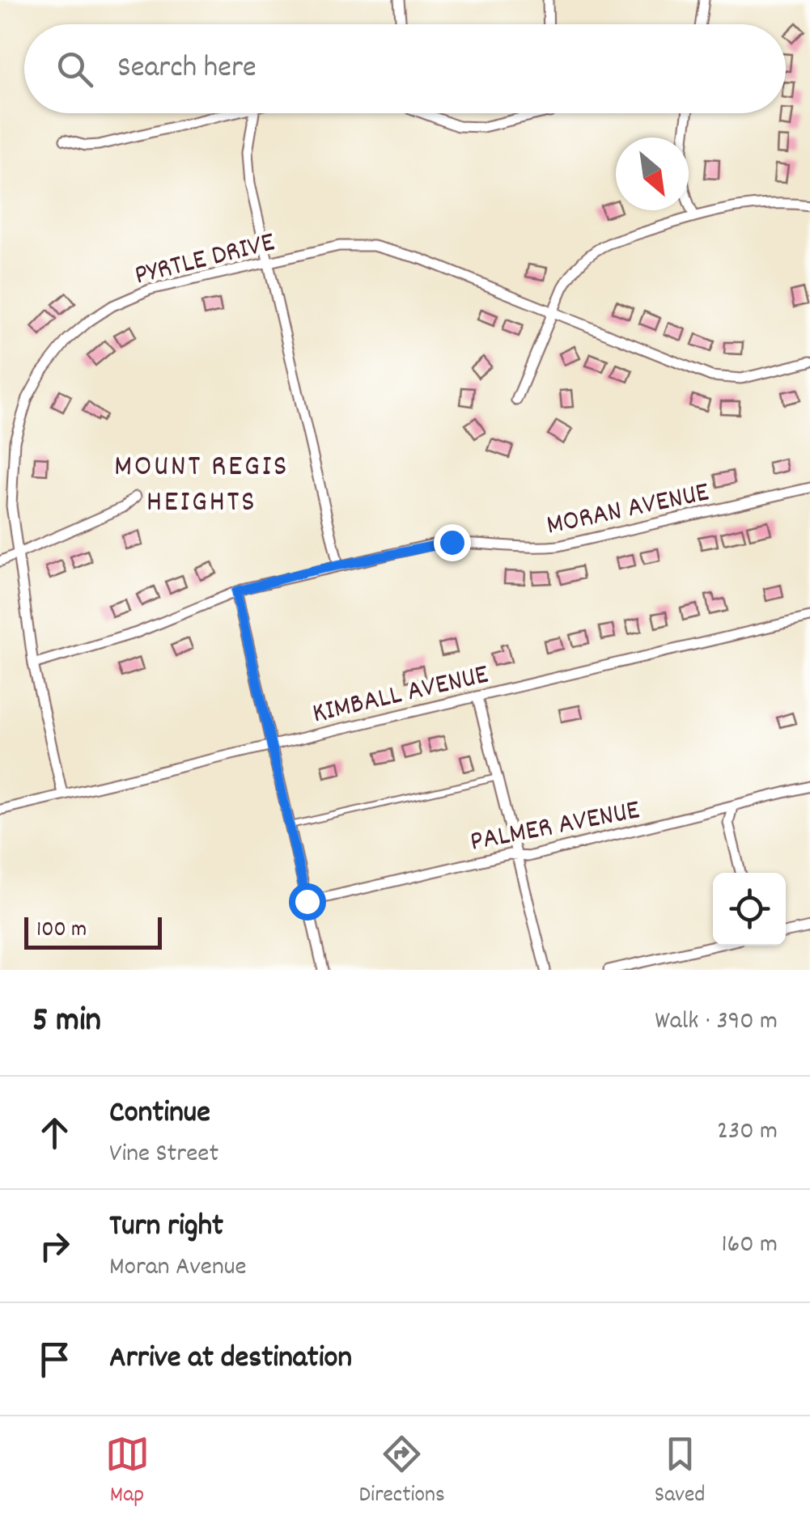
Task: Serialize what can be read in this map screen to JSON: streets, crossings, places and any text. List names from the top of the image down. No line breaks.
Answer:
{"streets":{"street":["PYRTLE DRIVE","MORAN AVENUE","KIMBALL AVENUE","PALMER AVENUE"]},"crossings":[["PYRTLE DRIVE","MORAN AVENUE"],["PYRTLE DRIVE","KIMBALL AVENUE"]],"districts":["MOUNT REGIS HEIGHTS"],"scale_bar":"100 m","north":"bottom right","page":{"search":"Search here","scale":"100 m","heading":["5 min","Walk · 390 m"],"list":[["Continue","Vine Street","230 m"],["Turn right","Moran Avenue","160 m"],"Arrive at destination"],"nav":["Map","Directions","Saved"]}}
